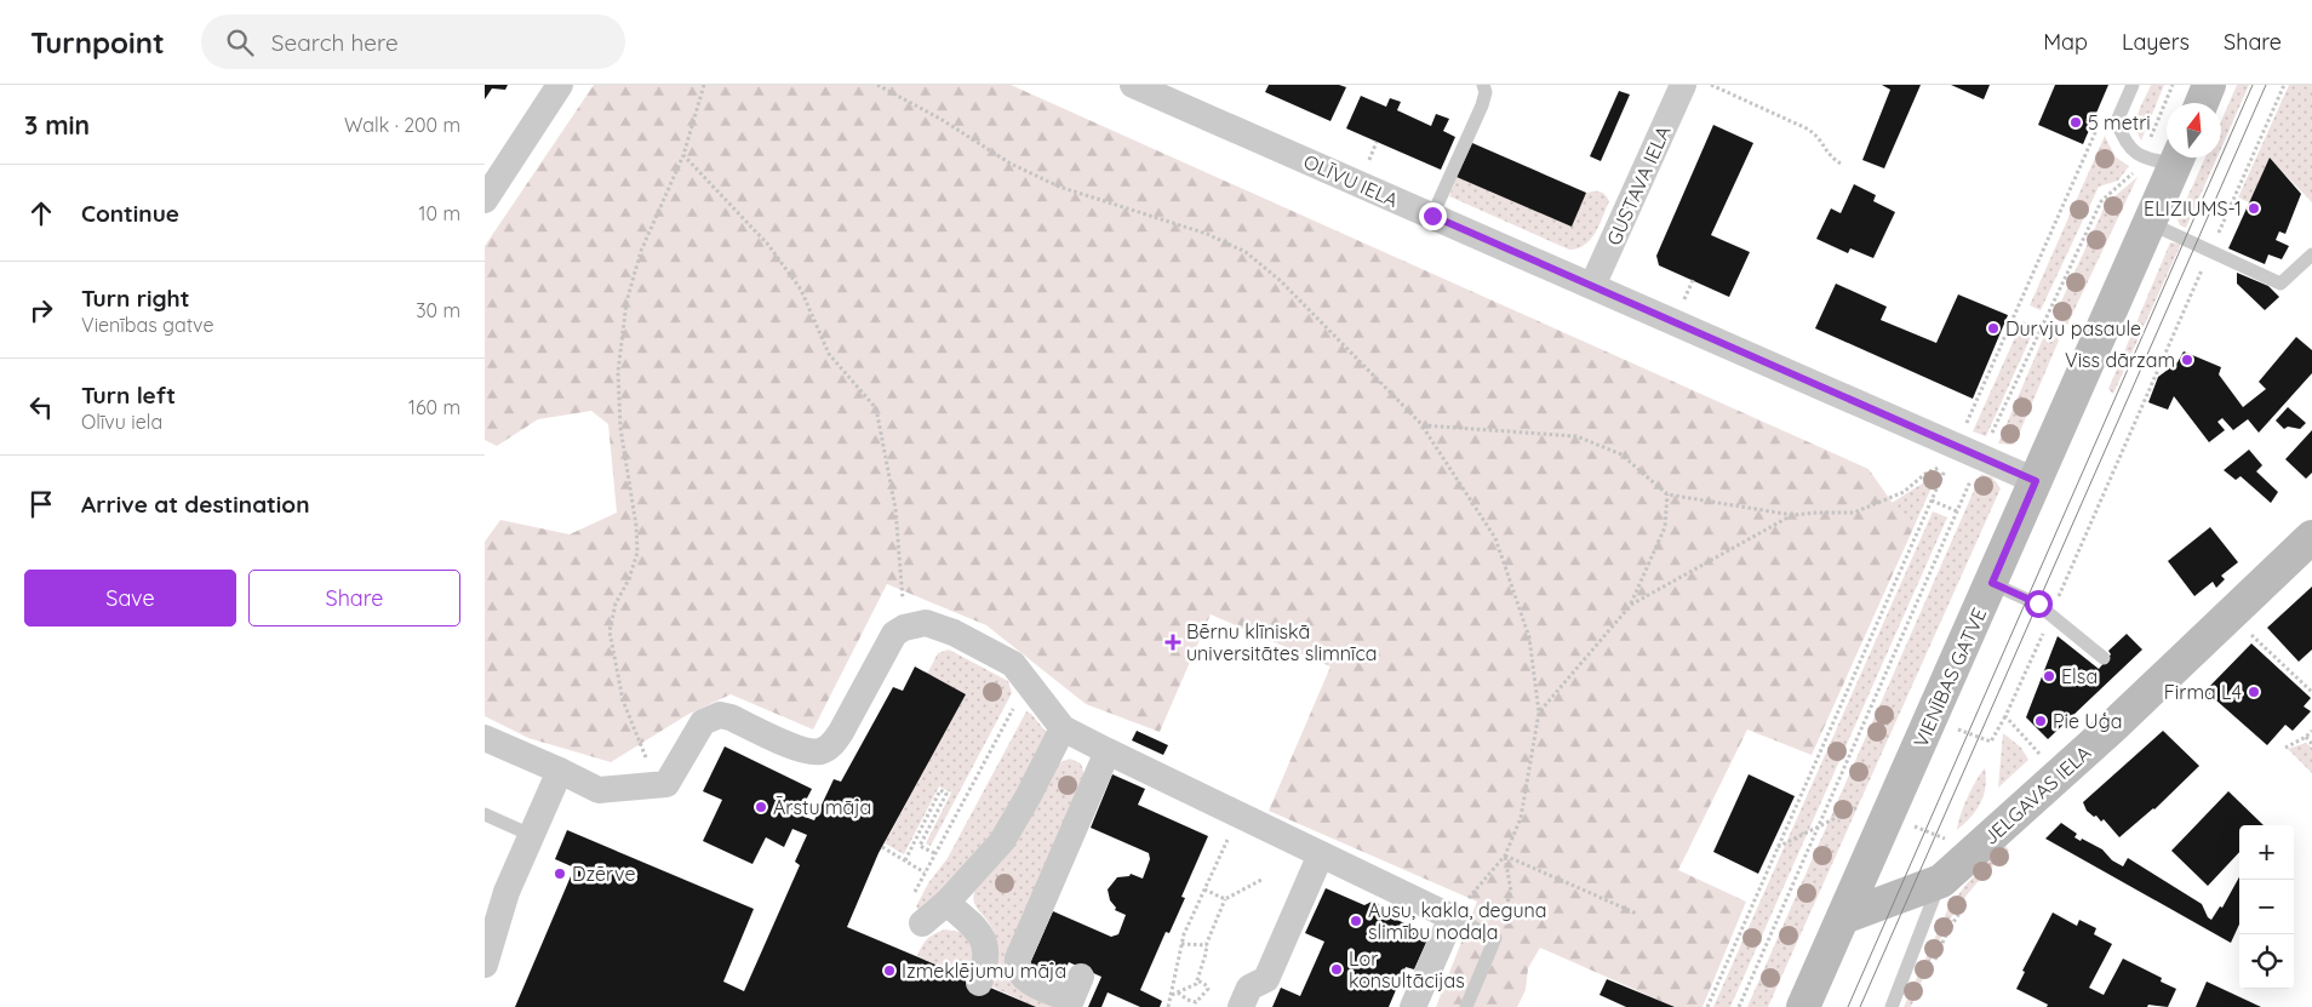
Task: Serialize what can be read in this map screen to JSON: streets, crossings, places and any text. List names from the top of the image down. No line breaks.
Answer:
{"streets":{"main road":["VIENĪBAS GATVE","JELGAVAS IELA"],"street":["OLĪVU IELA","GUSTAVA IELA"]},"crossings":[["OLĪVU IELA","GUSTAVA IELA"],["OLĪVU IELA","VIENĪBAS GATVE"],["VIENĪBAS GATVE","JELGAVAS IELA"]],"places":{"other":["5 metri","ELIZIUMS-1","Durvju pasaule","Viss dārzam","Elsa","Firma L4","Pie Uģa","Ārstu māja","Dzērve","Ausu, kakla, deguna slimību nodaļa","Lor konsultācijas","Izmeklējumu māja"],"health":["Bērnu klīniskā universitātes slimnīca"]},"north":"top","page":{"header":"Turnpoint","search":"Search here","nav":["Map","Layers","Share"],"heading":["3 min","Walk · 200 m"],"list":[["Continue","10 m"],["Turn right","Vienības gatve","30 m"],["Turn left","Olīvu iela","160 m"],"Arrive at destination"],"buttons":["Save","Share"],"map_buttons":["+","−"]}}
